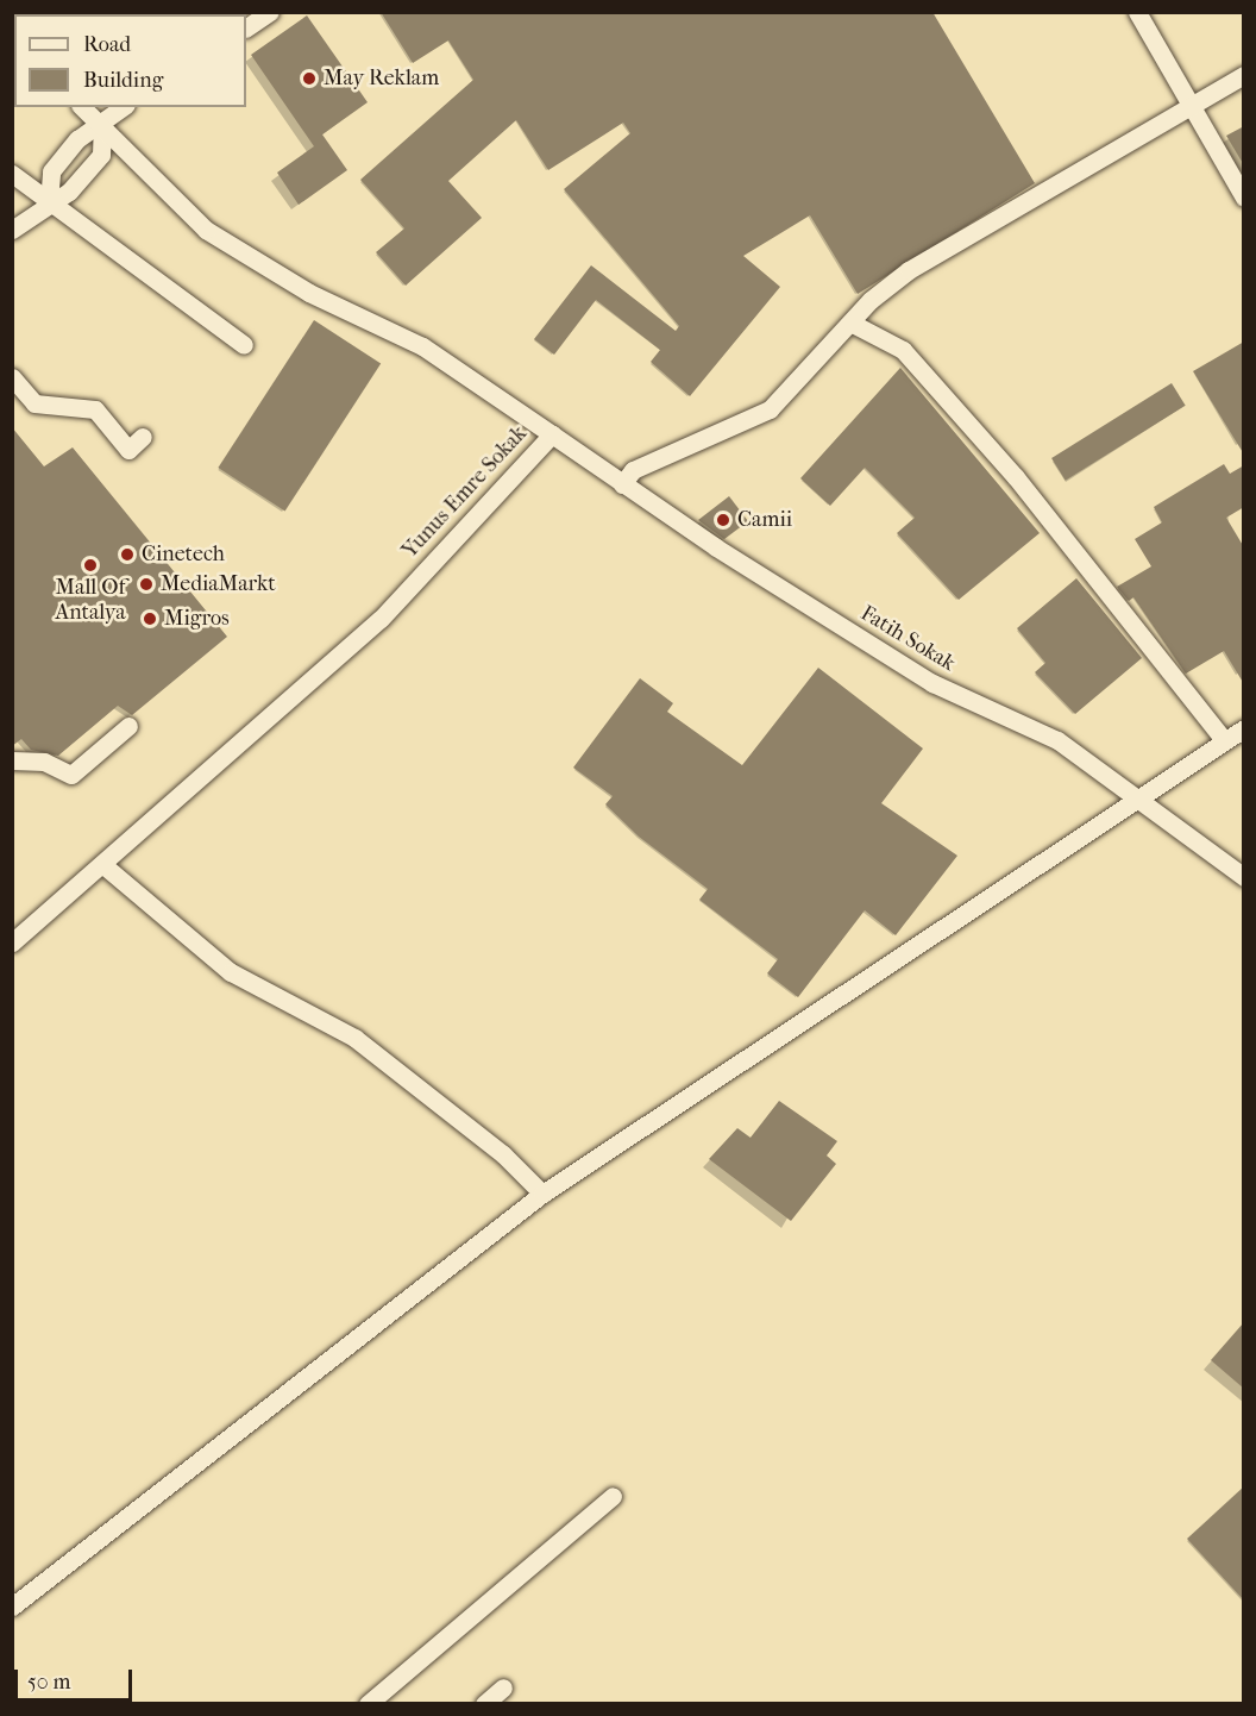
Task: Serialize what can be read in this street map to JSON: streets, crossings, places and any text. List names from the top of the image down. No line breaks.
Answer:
{"streets":{"street":["Yunus Emre Sokak","Fatih Sokak"]},"crossings":[["Yunus Emre Sokak","Fatih Sokak"]],"places":["May Reklam","Camii","Cinetech","Mall Of Antalya","MediaMarkt","Migros"],"legend":["Road","Building"],"scale_bar":"50 m"}
